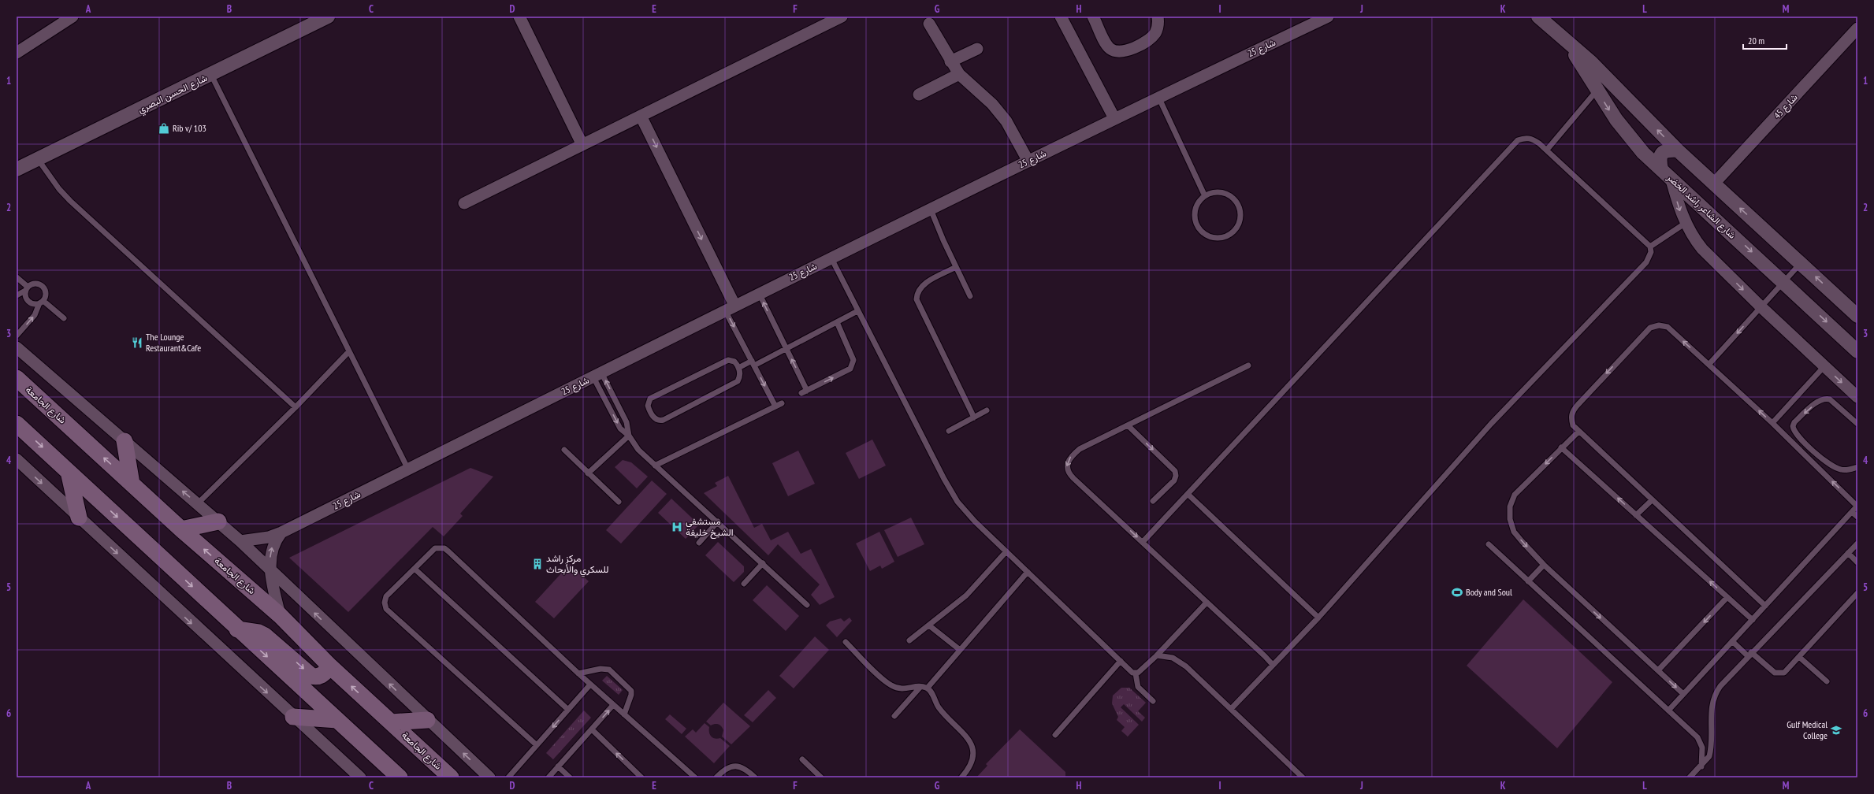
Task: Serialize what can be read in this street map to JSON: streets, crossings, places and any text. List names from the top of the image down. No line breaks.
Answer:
{"streets":{"main road":["شارع الجامعة"],"street":["شارع 25","شارع الحسن البصري","شارع 45","شارع الشاعر راشد الخضر"]},"crossings":[["شارع 45","شارع الشاعر راشد الخضر"]],"places":{"shop":["Rib v/ 103"],"restaurant":["The Lounge Restaurant&Cafe"],"hospital":["مستشفى الشيخ خليفة"],"building":["مركز راشد للسكري والأبحاث"],"sports":["Body and Soul"],"school or university":["Gulf Medical College"]},"scale_bar":"20 m","grid":{"columns":["A","B","C","D","E","F","G","H","I","J","K","L","M"],"rows":["1","2","3","4","5","6"]}}
